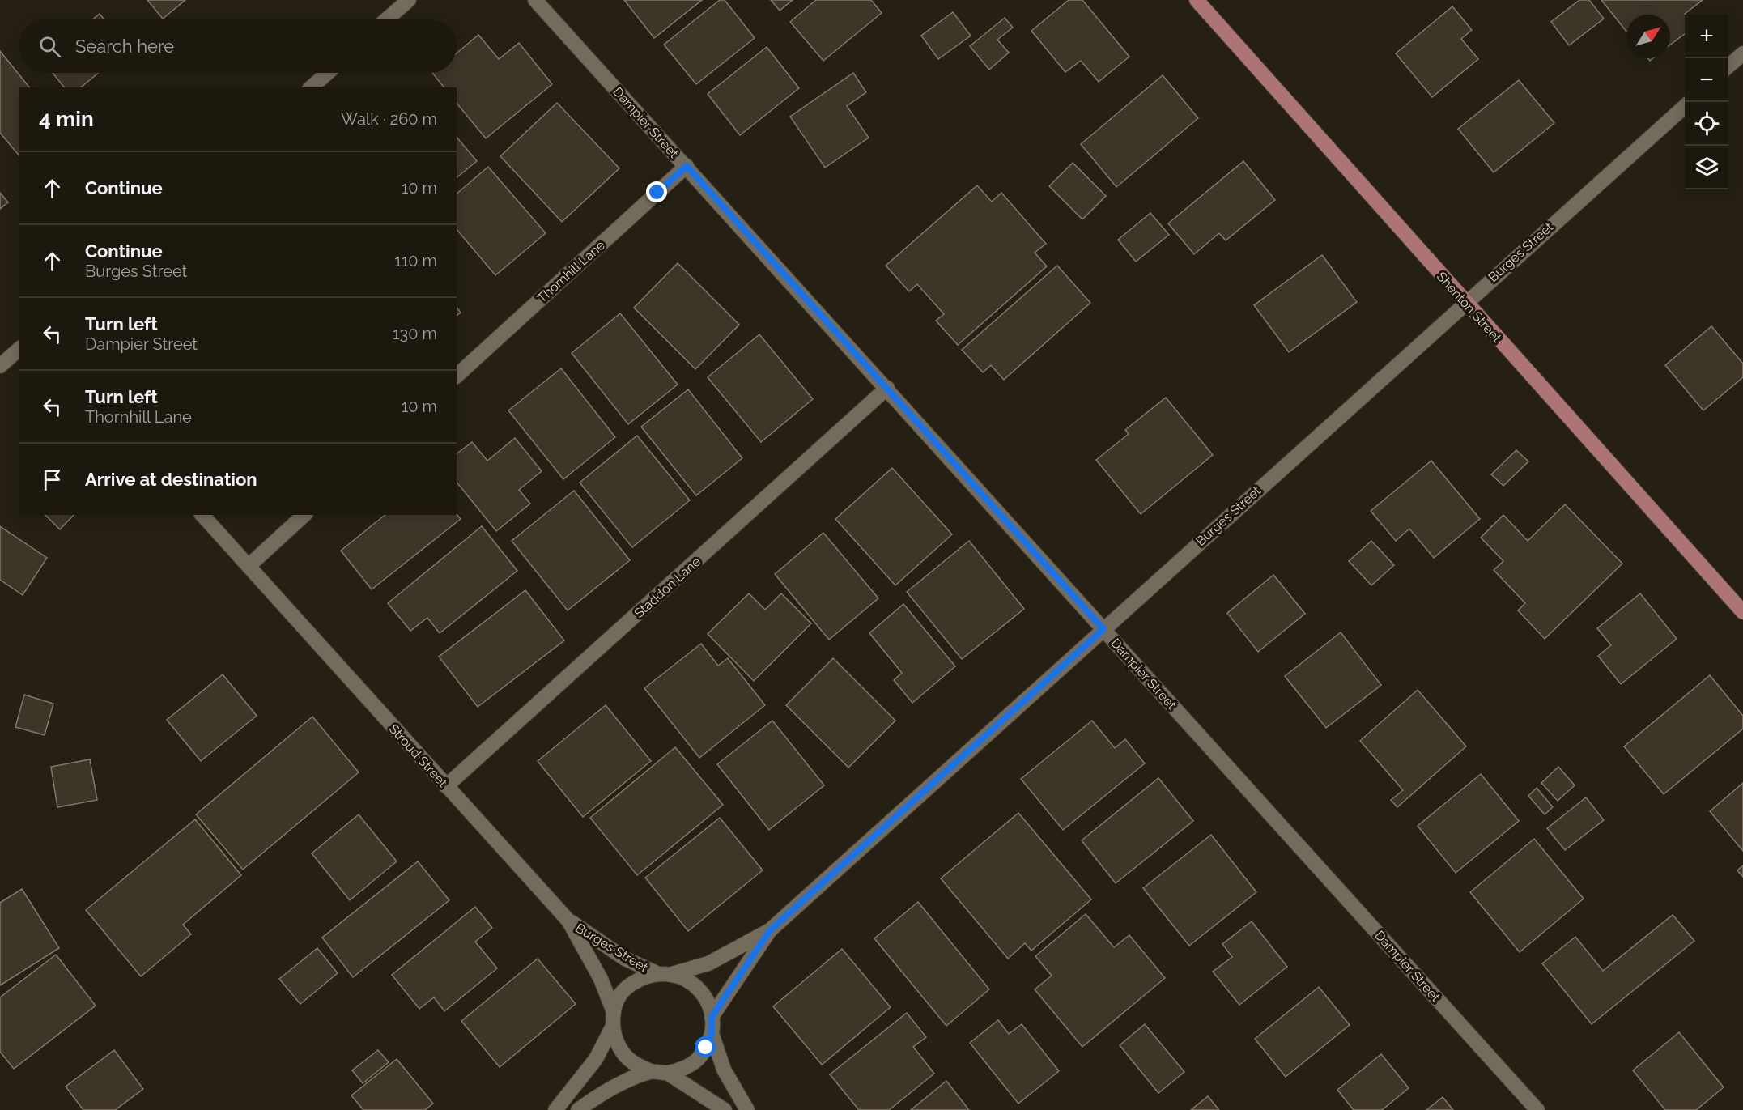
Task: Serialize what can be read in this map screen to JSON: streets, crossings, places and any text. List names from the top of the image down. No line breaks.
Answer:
{"streets":{"main road":["Shenton Street"],"street":["Dampier Street","Burges Street","Thornhill Lane","Staddon Lane","Stroud Street"]},"crossings":[["Dampier Street","Burges Street"],["Dampier Street","Thornhill Lane"],["Dampier Street","Staddon Lane"],["Burges Street","Shenton Street"],["Burges Street","Stroud Street"],["Staddon Lane","Stroud Street"]],"north":"top right","page":{"map_buttons":["+","−"],"search":"Search here","heading":["4 min","Walk · 260 m"],"list":[["Continue","10 m"],["Continue","Burges Street","110 m"],["Turn left","Dampier Street","130 m"],["Turn left","Thornhill Lane","10 m"],"Arrive at destination"]}}
